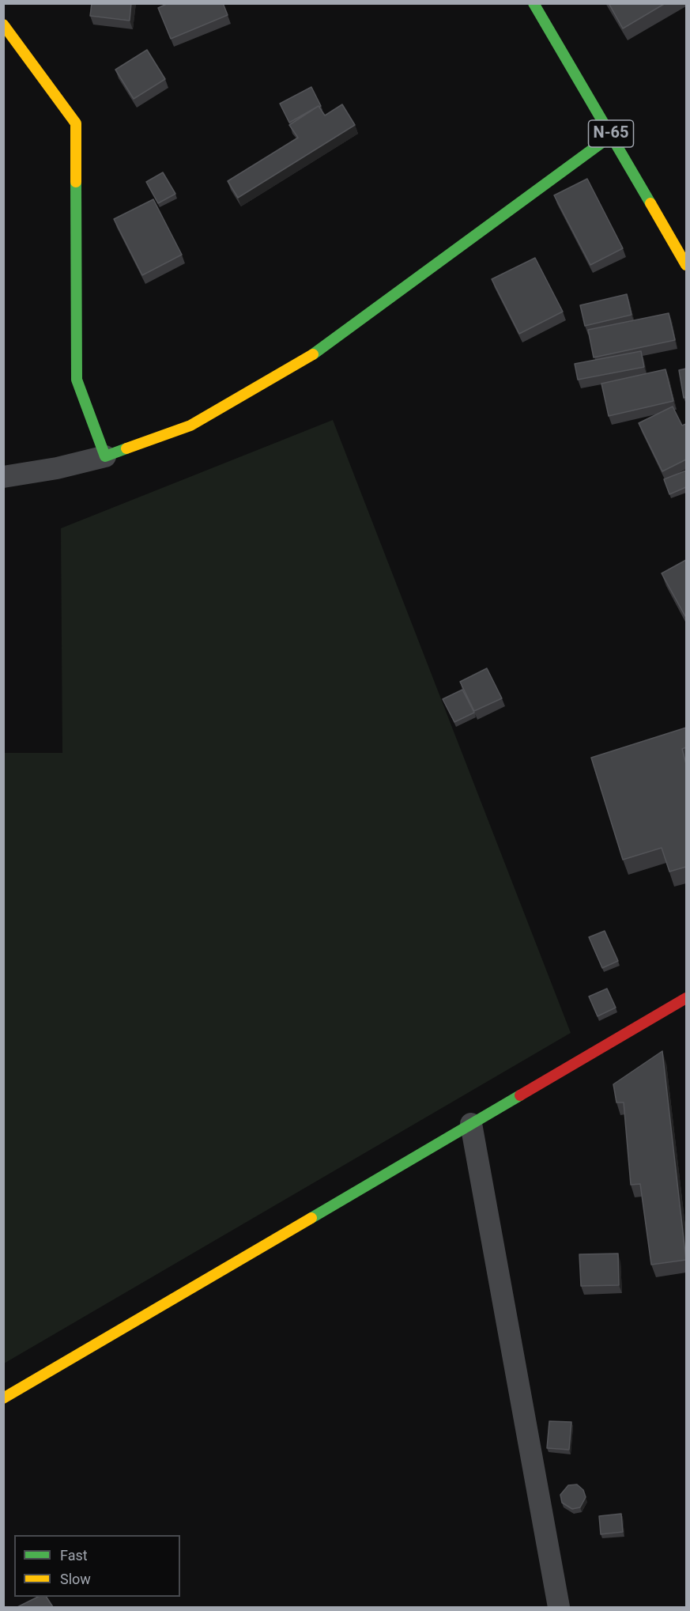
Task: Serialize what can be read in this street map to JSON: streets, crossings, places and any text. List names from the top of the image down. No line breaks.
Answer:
{"streets":{"main road":["N-65"]},"legend":["Fast","Slow"]}
